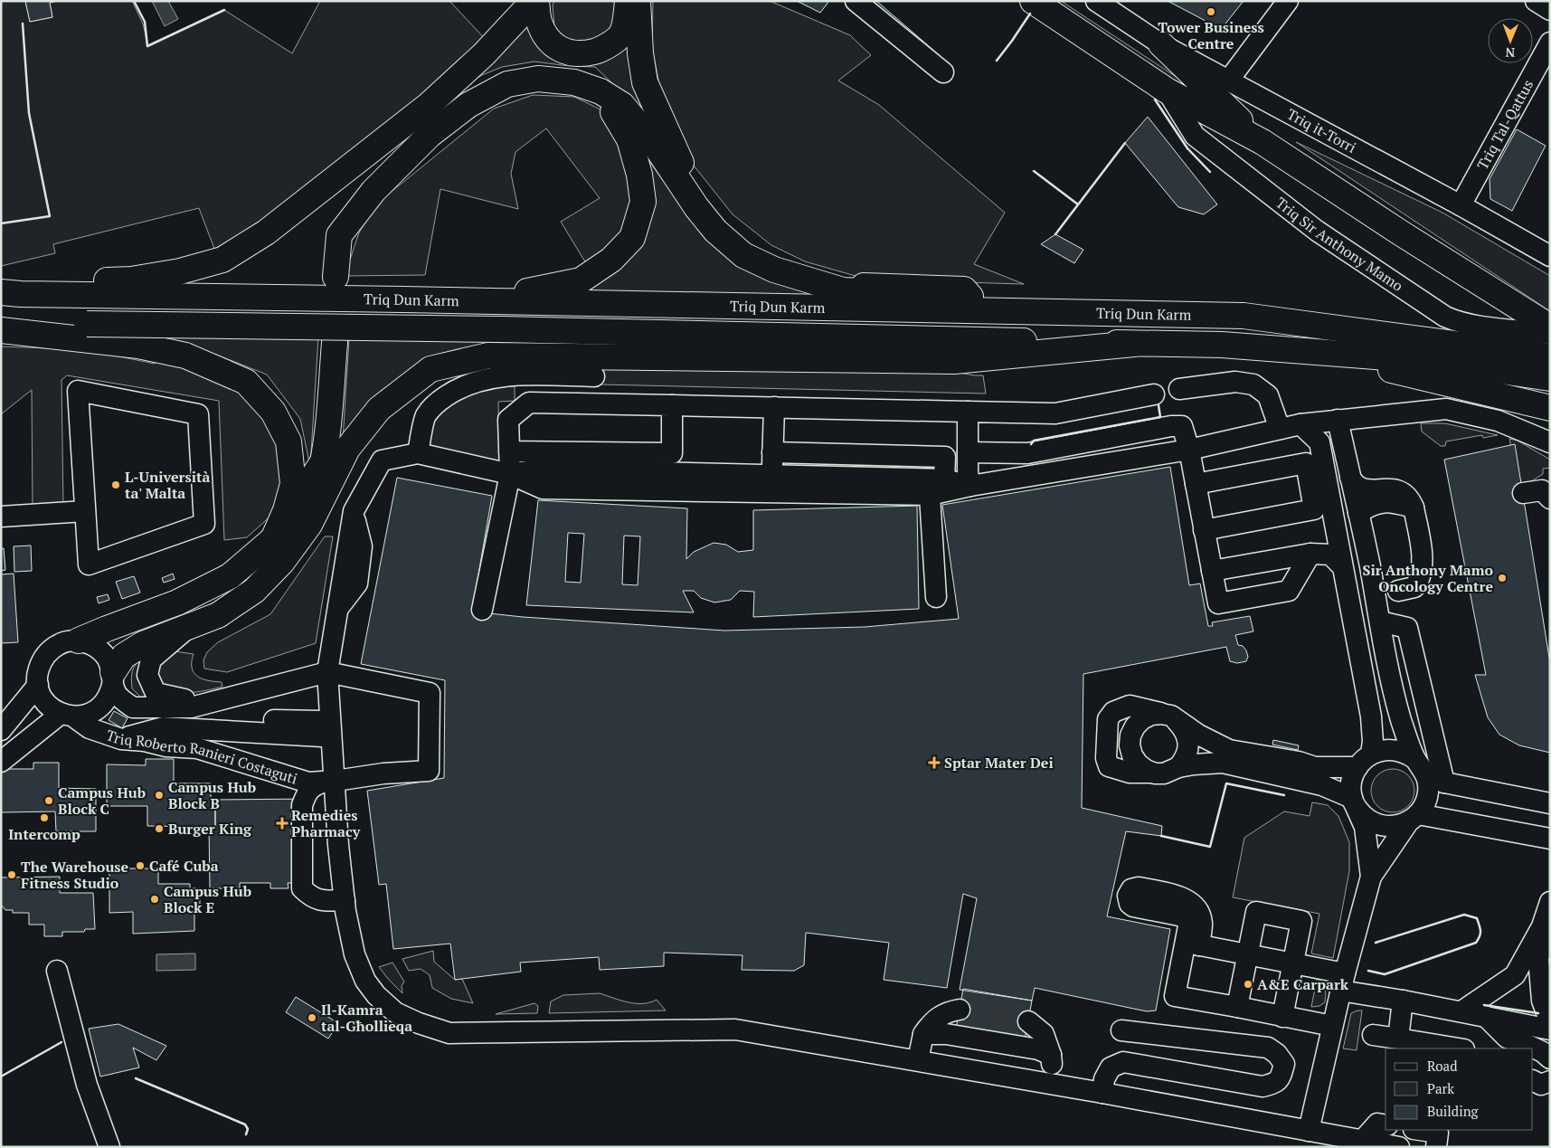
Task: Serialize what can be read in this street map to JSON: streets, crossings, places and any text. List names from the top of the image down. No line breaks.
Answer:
{"streets":{"main road":["Triq Sir Anthony Mamo","Triq Dun Karm"],"street":["Triq Tal-Qattus","Triq it-Torri","Triq Roberto Ranieri Costaguti"]},"crossings":[["Triq Tal-Qattus","Triq it-Torri"],["Triq Sir Anthony Mamo","Triq Dun Karm"]],"places":{"other":["Tower Business Centre","L-Università ta' Malta","Sir Anthony Mamo Oncology Centre","Campus Hub Block B","Campus Hub Block C","Intercomp","Burger King","Café Cuba","The Warehouse Fitness Studio","Campus Hub Block E","A&E Carpark","Il-Kamra tal-Għollieqa"],"health":["Sptar Mater Dei","Remedies Pharmacy"]},"legend":["Road","Park","Building"],"north":"bottom"}
